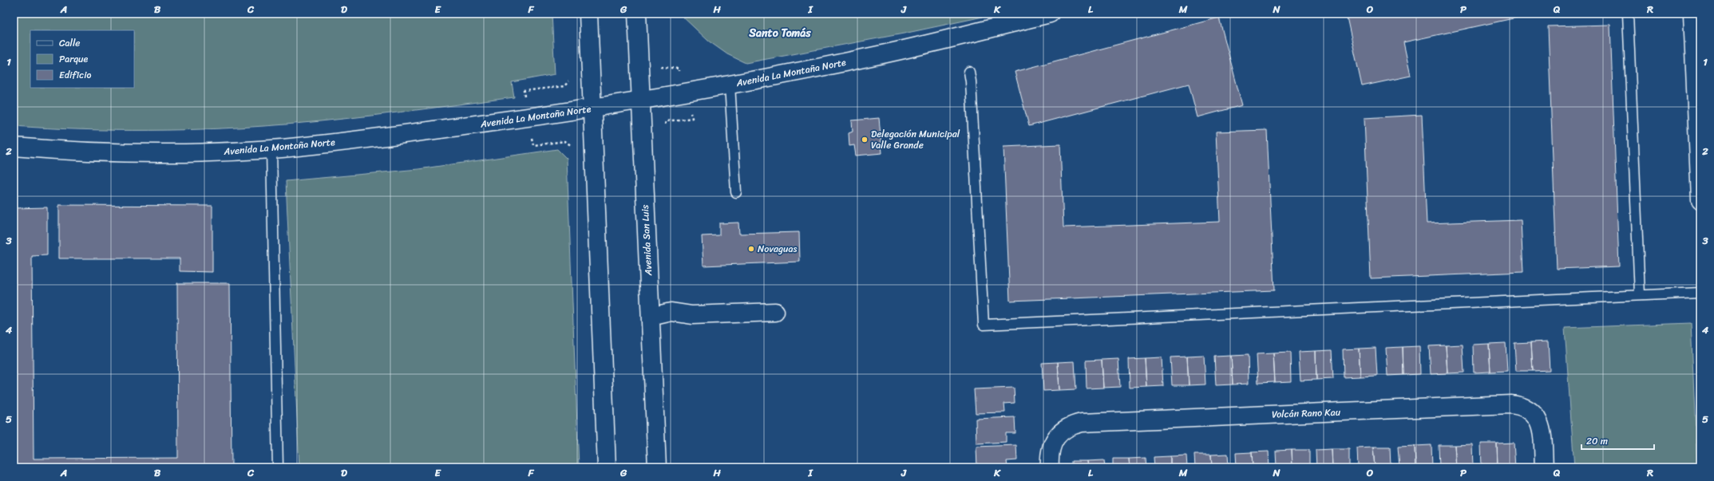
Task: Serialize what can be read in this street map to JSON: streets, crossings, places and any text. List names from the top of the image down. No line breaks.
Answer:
{"streets":{"street":["Avenida La Montaña Norte","Avenida San Luis","Volcán Rano Kau"]},"crossings":[["Avenida La Montaña Norte","Avenida San Luis"]],"districts":["Santo Tomás"],"places":["Delegación Municipal Valle Grande","Novaguas"],"legend":["Calle","Parque","Edificio"],"scale_bar":"20 m","grid":{"columns":["A","B","C","D","E","F","G","H","I","J","K","L","M","N","O","P","Q","R"],"rows":["1","2","3","4","5"]}}
